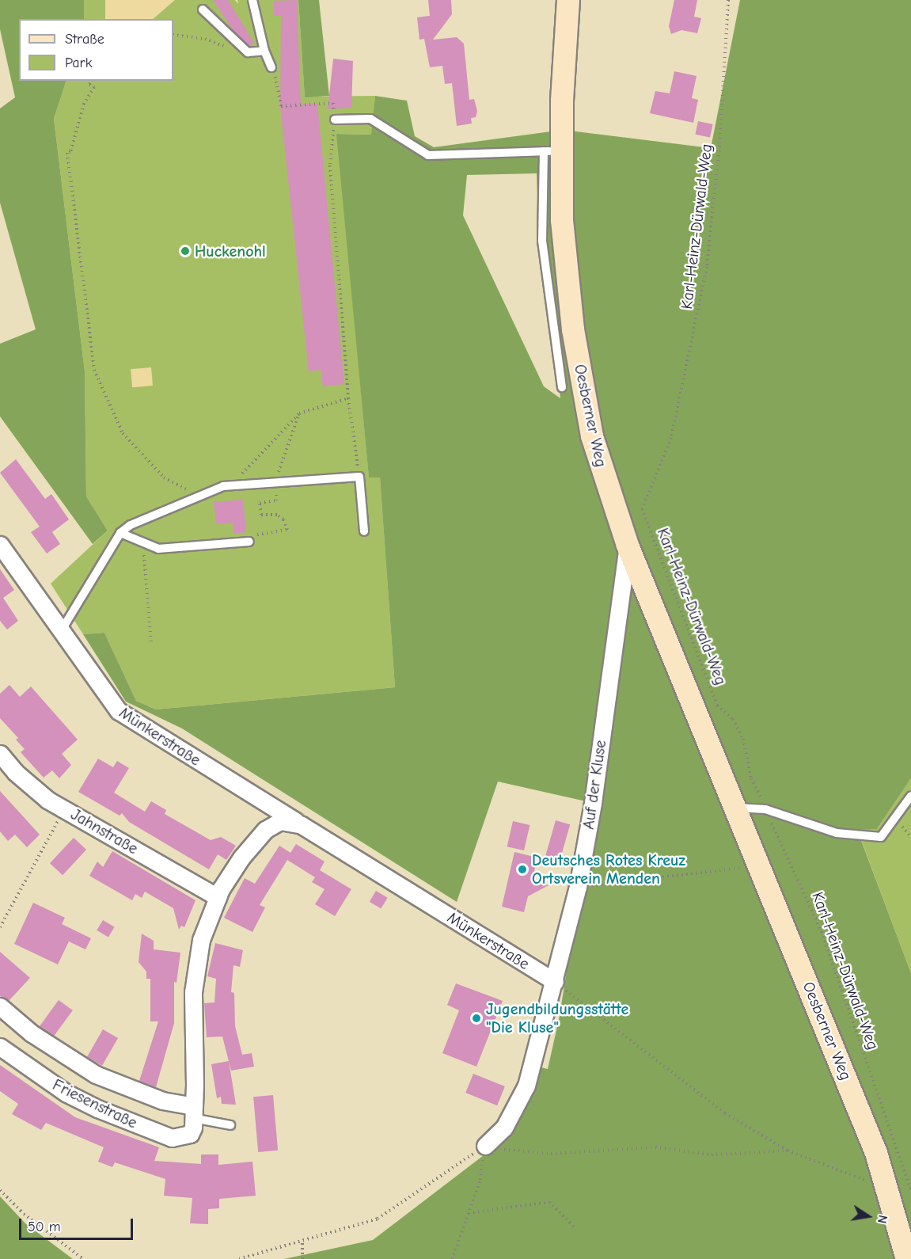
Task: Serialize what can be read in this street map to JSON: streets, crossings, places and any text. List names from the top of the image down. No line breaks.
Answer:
{"streets":{"street":["Oesberner Weg","Münkerstraße","Auf der Kluse","Jahnstraße","Friesenstraße"],"path":["Karl-Heinz-Dürwald-Weg"]},"crossings":[["Oesberner Weg","Auf der Kluse"],["Münkerstraße","Auf der Kluse"]],"places":["Huckenohl","Deutsches Rotes Kreuz Ortsverein Menden","Jugendbildungsstätte \"Die Kluse\""],"legend":["Straße","Park"],"scale_bar":"50 m","north":"right"}
